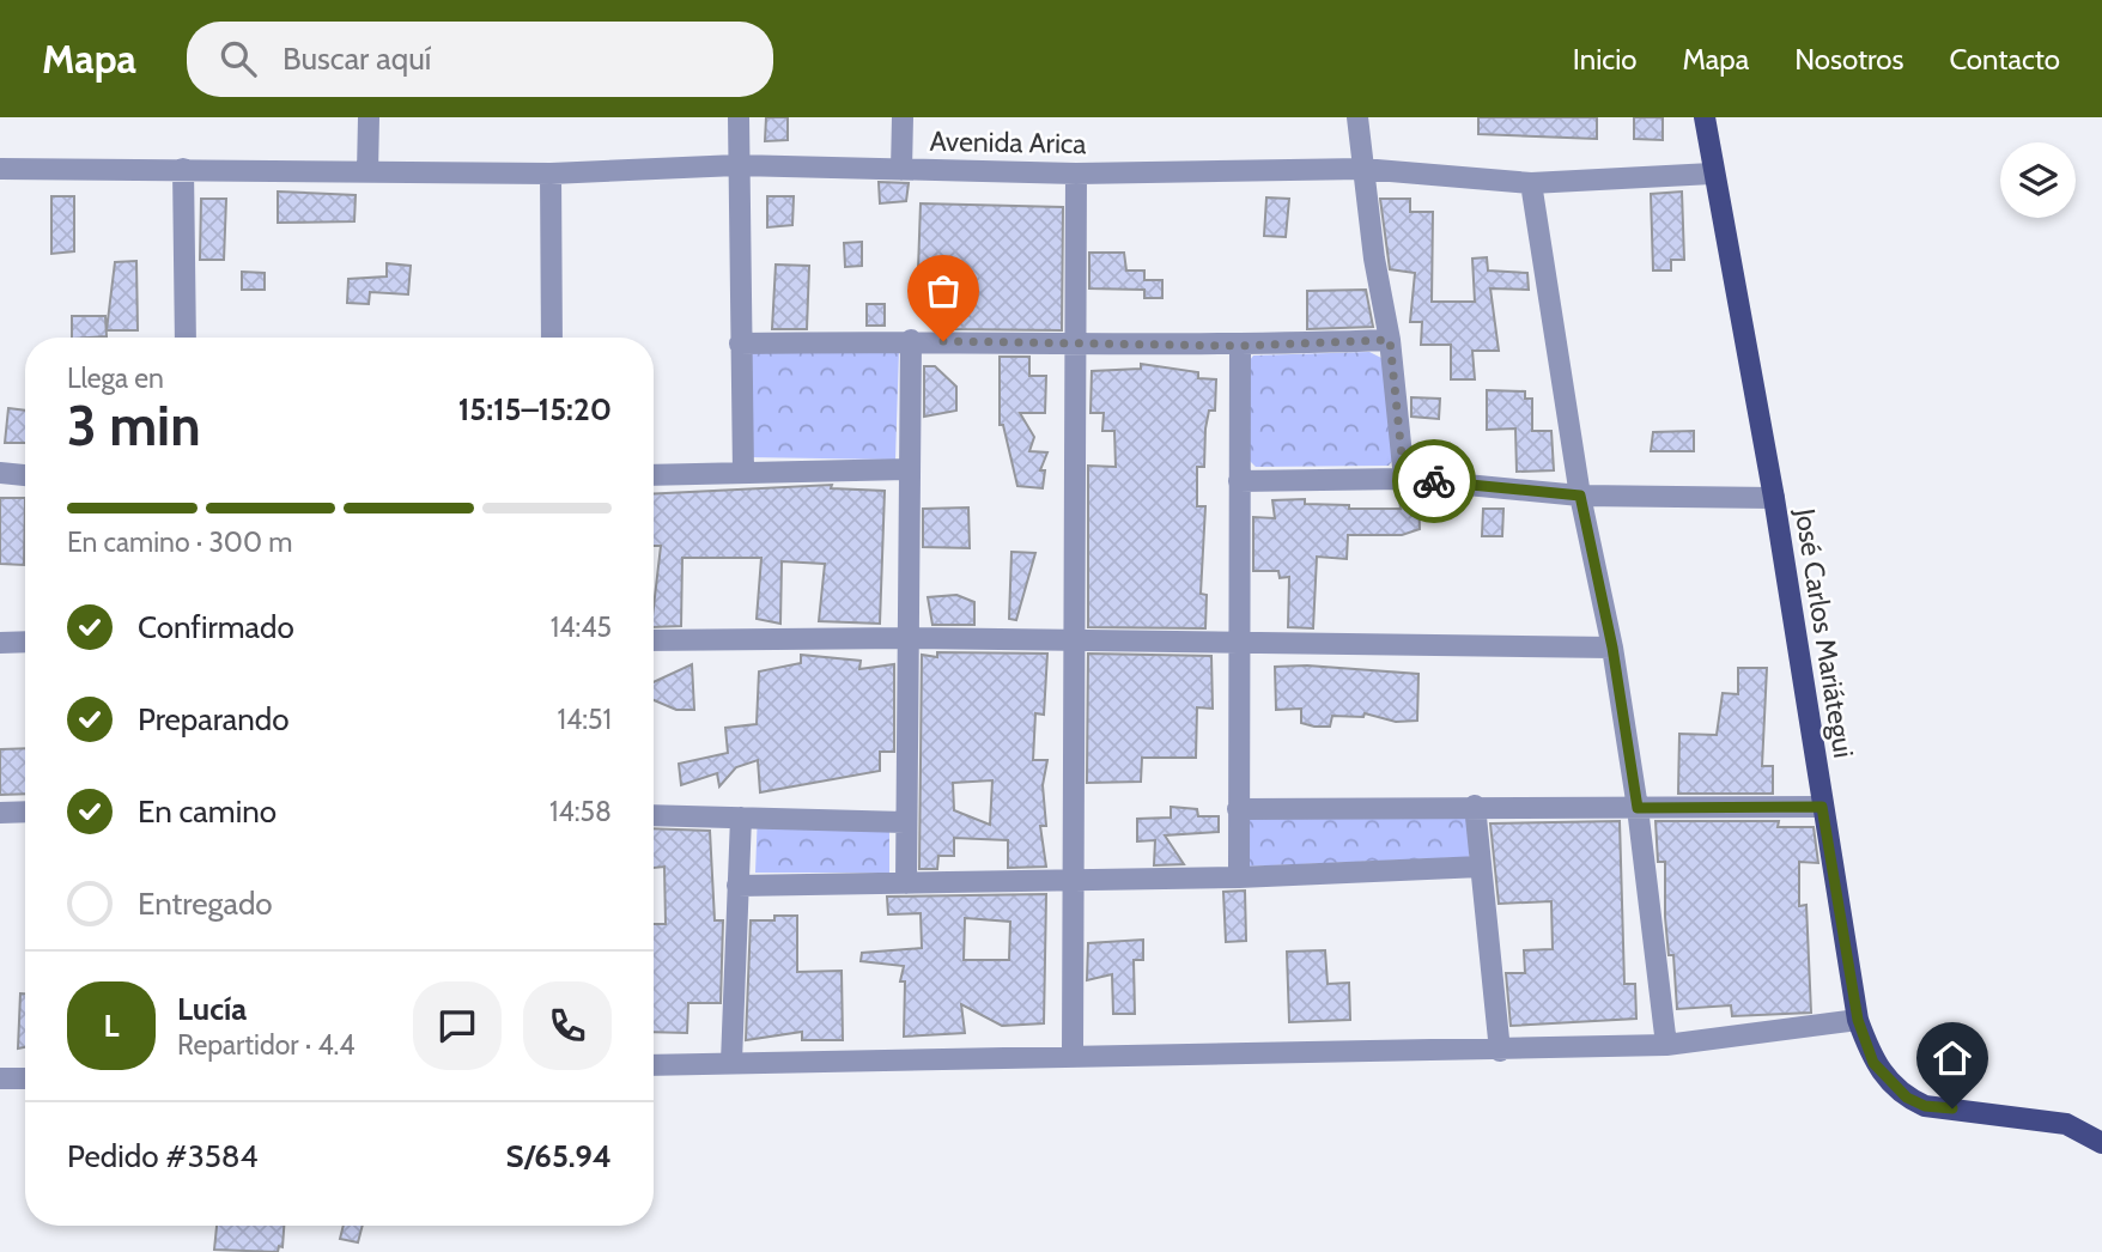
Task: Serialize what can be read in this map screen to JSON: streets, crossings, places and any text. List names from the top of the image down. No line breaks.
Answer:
{"streets":{"main road":["José Carlos Mariátegui"],"street":["Avenida Arica"]},"crossings":[["Avenida Arica","José Carlos Mariátegui"]],"page":{"header":"Mapa","search":"Buscar aquí","nav":["Inicio","Mapa","Nosotros","Contacto"],"heading":["3 min","Llega en","15:15–15:20"],"panel":["Lucía","Repartidor · 4.4","Pedido #3584","S/65.94"],"bar":"En camino · 300 m","list":[["Confirmado","14:45"],["Preparando","14:51"],["En camino","14:58"],"Entregado"],"round":"L"}}
